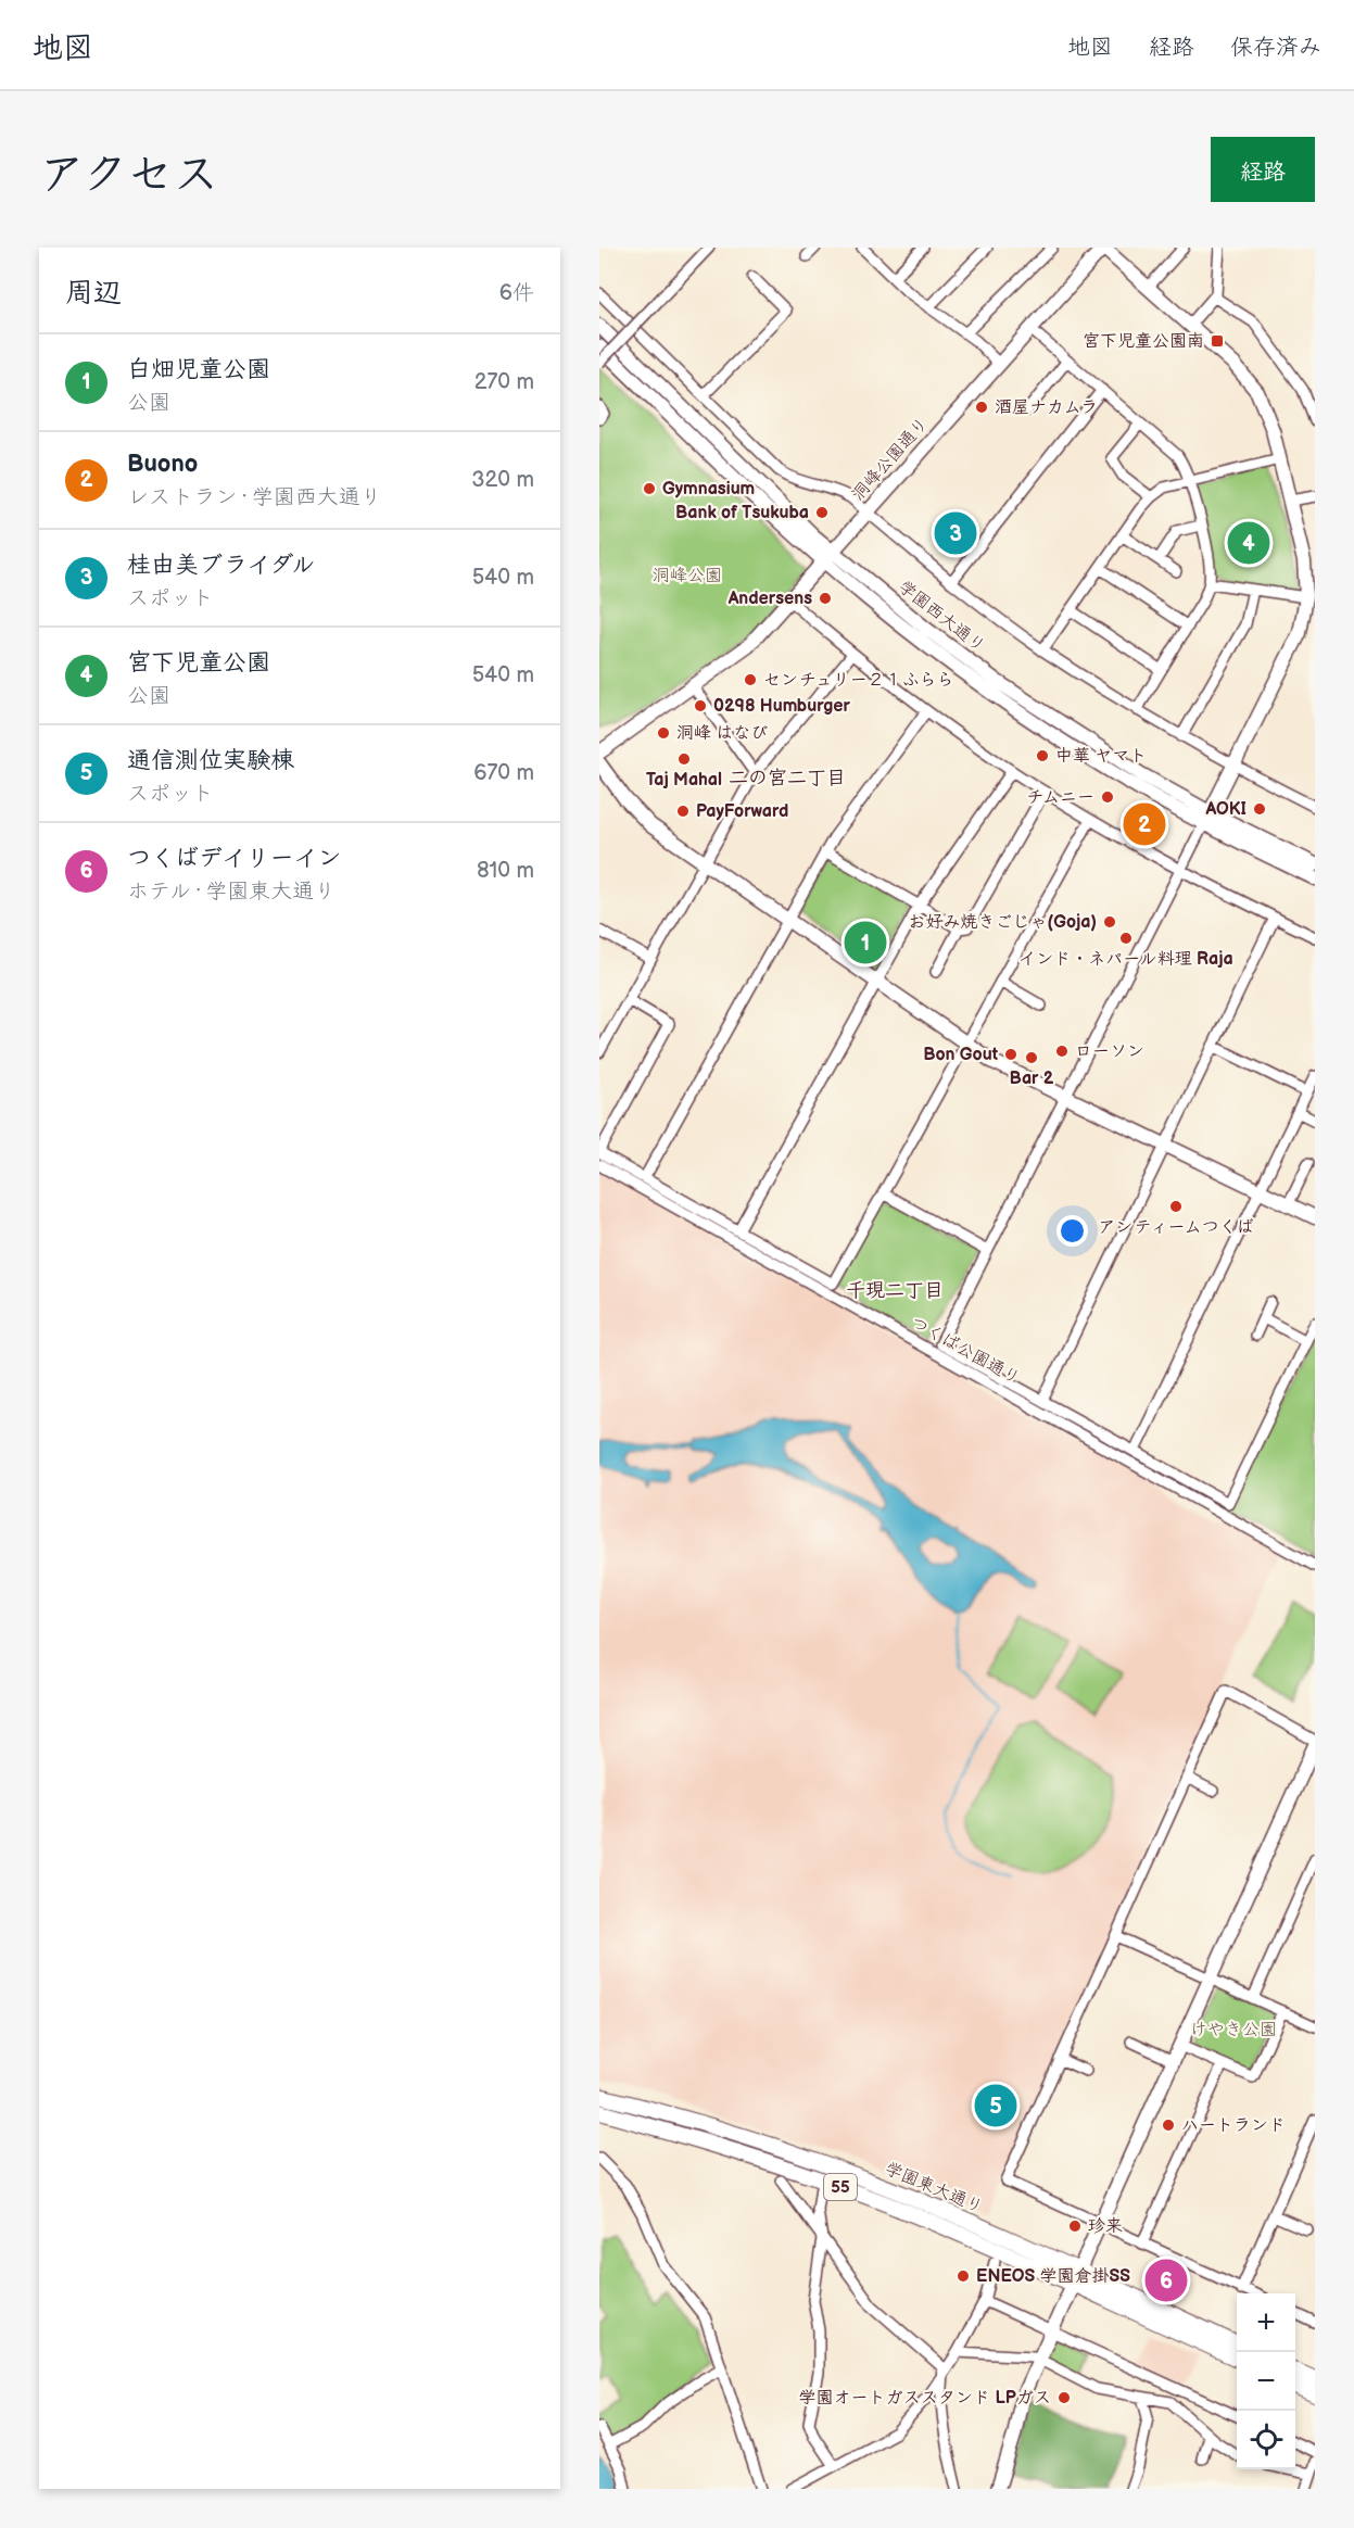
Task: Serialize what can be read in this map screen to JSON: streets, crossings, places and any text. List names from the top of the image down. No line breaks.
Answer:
{"streets":{"main road":["55","学園東大通り"],"street":["洞峰公園通り","学園西大通り","つくば公園通り"]},"crossings":[["洞峰公園通り","学園西大通り"]],"districts":["二の宮二丁目","千現二丁目"],"parks":["洞峰公園","けやき公園"],"places":{"transit":["宮下児童公園南"],"other":["酒屋ナカムラ","Gymnasium","Bank of Tsukuba","Andersens","センチュリー２１ふらら","0298 Humburger","洞峰 はなび","中華 ヤマト","Taj Mahal","チムニー","AOKI","PayForward","お好み焼きごじゃ(Goja)","インド・ネパール料理 Raja","ローソン","Bon Gout","Bar 2","アンティームつくば","ハートランド","珍来","ENEOS 学園倉掛SS","学園オートガススタンド LPガス"]},"page":{"header":"地図","nav":["地図","経路","保存済み"],"title":"アクセス","buttons":"経路","heading":["周辺","6件"],"list":[{"mark":"1","name":"白畑児童公園","note":"公園","value":"270 m"},{"mark":"2","name":"Buono","note":"レストラン · 学園西大通り","value":"320 m"},{"mark":"3","name":"桂由美ブライダル","note":"スポット","value":"540 m"},{"mark":"4","name":"宮下児童公園","note":"公園","value":"540 m"},{"mark":"5","name":"通信測位実験棟","note":"スポット","value":"670 m"},{"mark":"6","name":"つくばデイリーイン","note":"ホテル · 学園東大通り","value":"810 m"}],"pins":["3","4","2","1","5","6"],"map_buttons":["+","−"]}}
